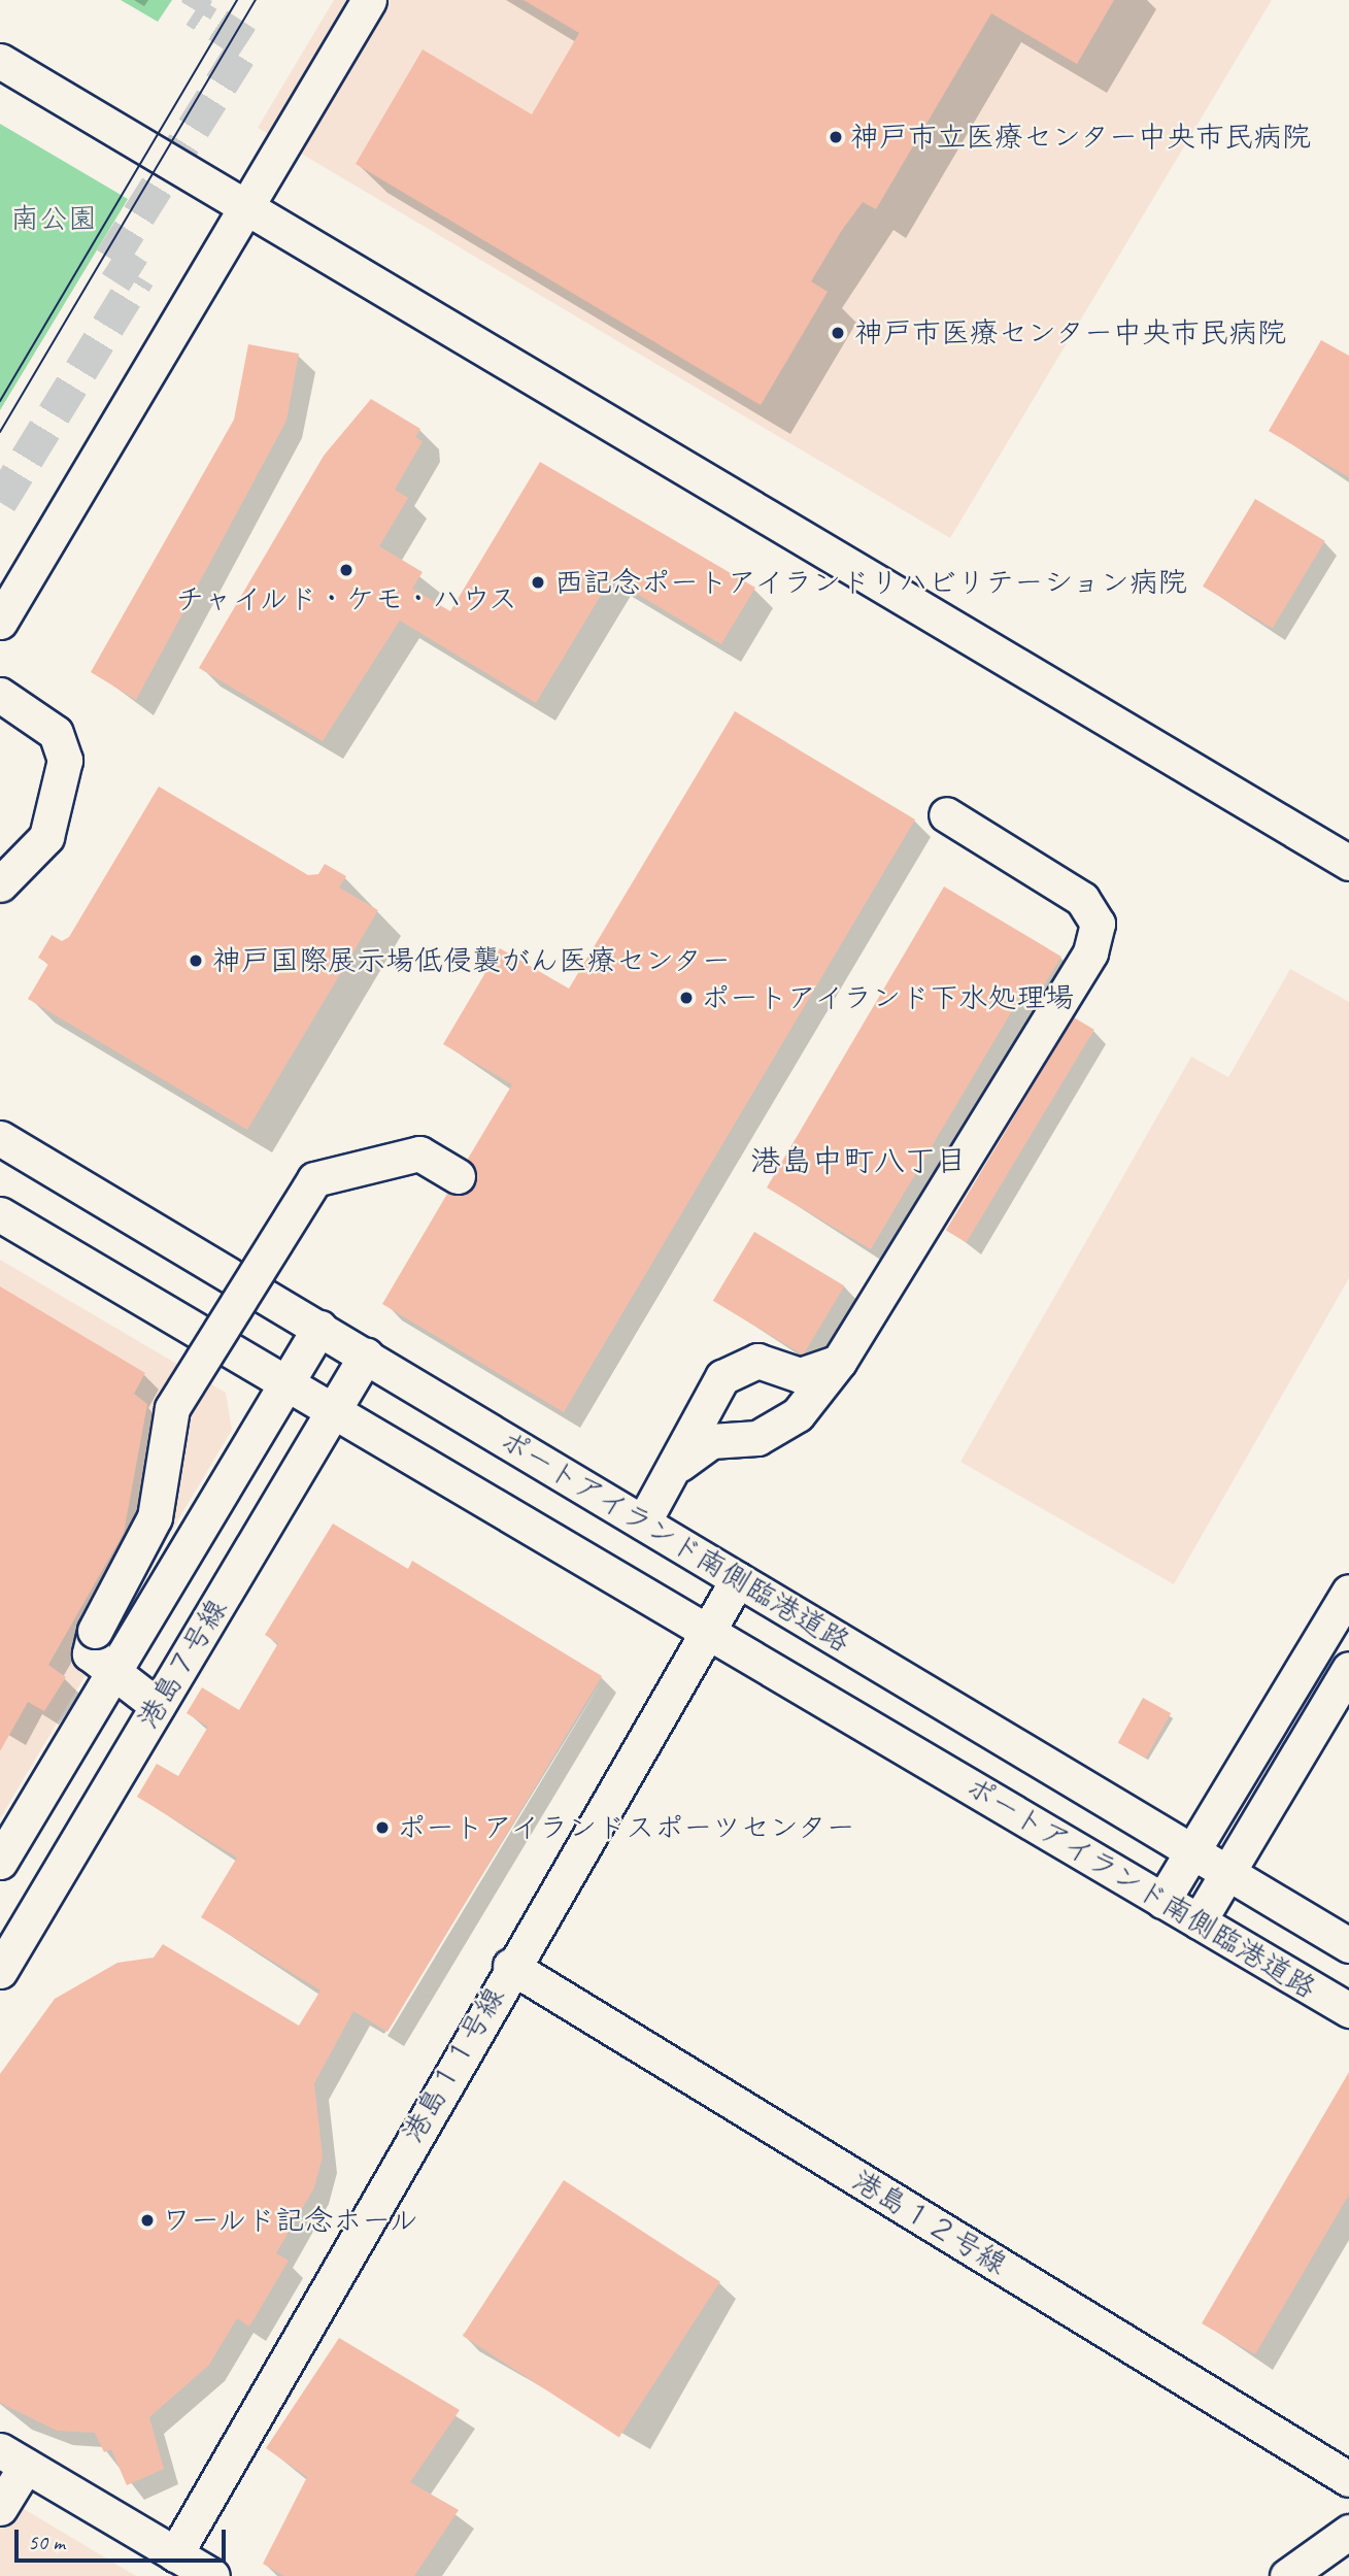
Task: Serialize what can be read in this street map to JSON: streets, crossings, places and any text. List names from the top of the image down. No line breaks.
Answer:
{"streets":{"street":["ポートアイランド南側臨港道路","港島７号線","港島１１号線","港島１２号線"]},"crossings":[["ポートアイランド南側臨港道路","港島７号線"],["ポートアイランド南側臨港道路","港島１１号線"],["港島１１号線","港島１２号線"]],"districts":["港島中町八丁目"],"parks":["南公園"],"places":["神戸市立医療センター中央市民病院","神戸市医療センター中央市民病院","チャイルド・ケモ・ハウス","西記念ポートアイランドリハビリテーション病院","神戸国際展示場低侵襲がん医療センター","ポートアイランド下水処理場","ポートアイランドスポーツセンター","ワールド記念ホール"],"scale_bar":"50 m"}
